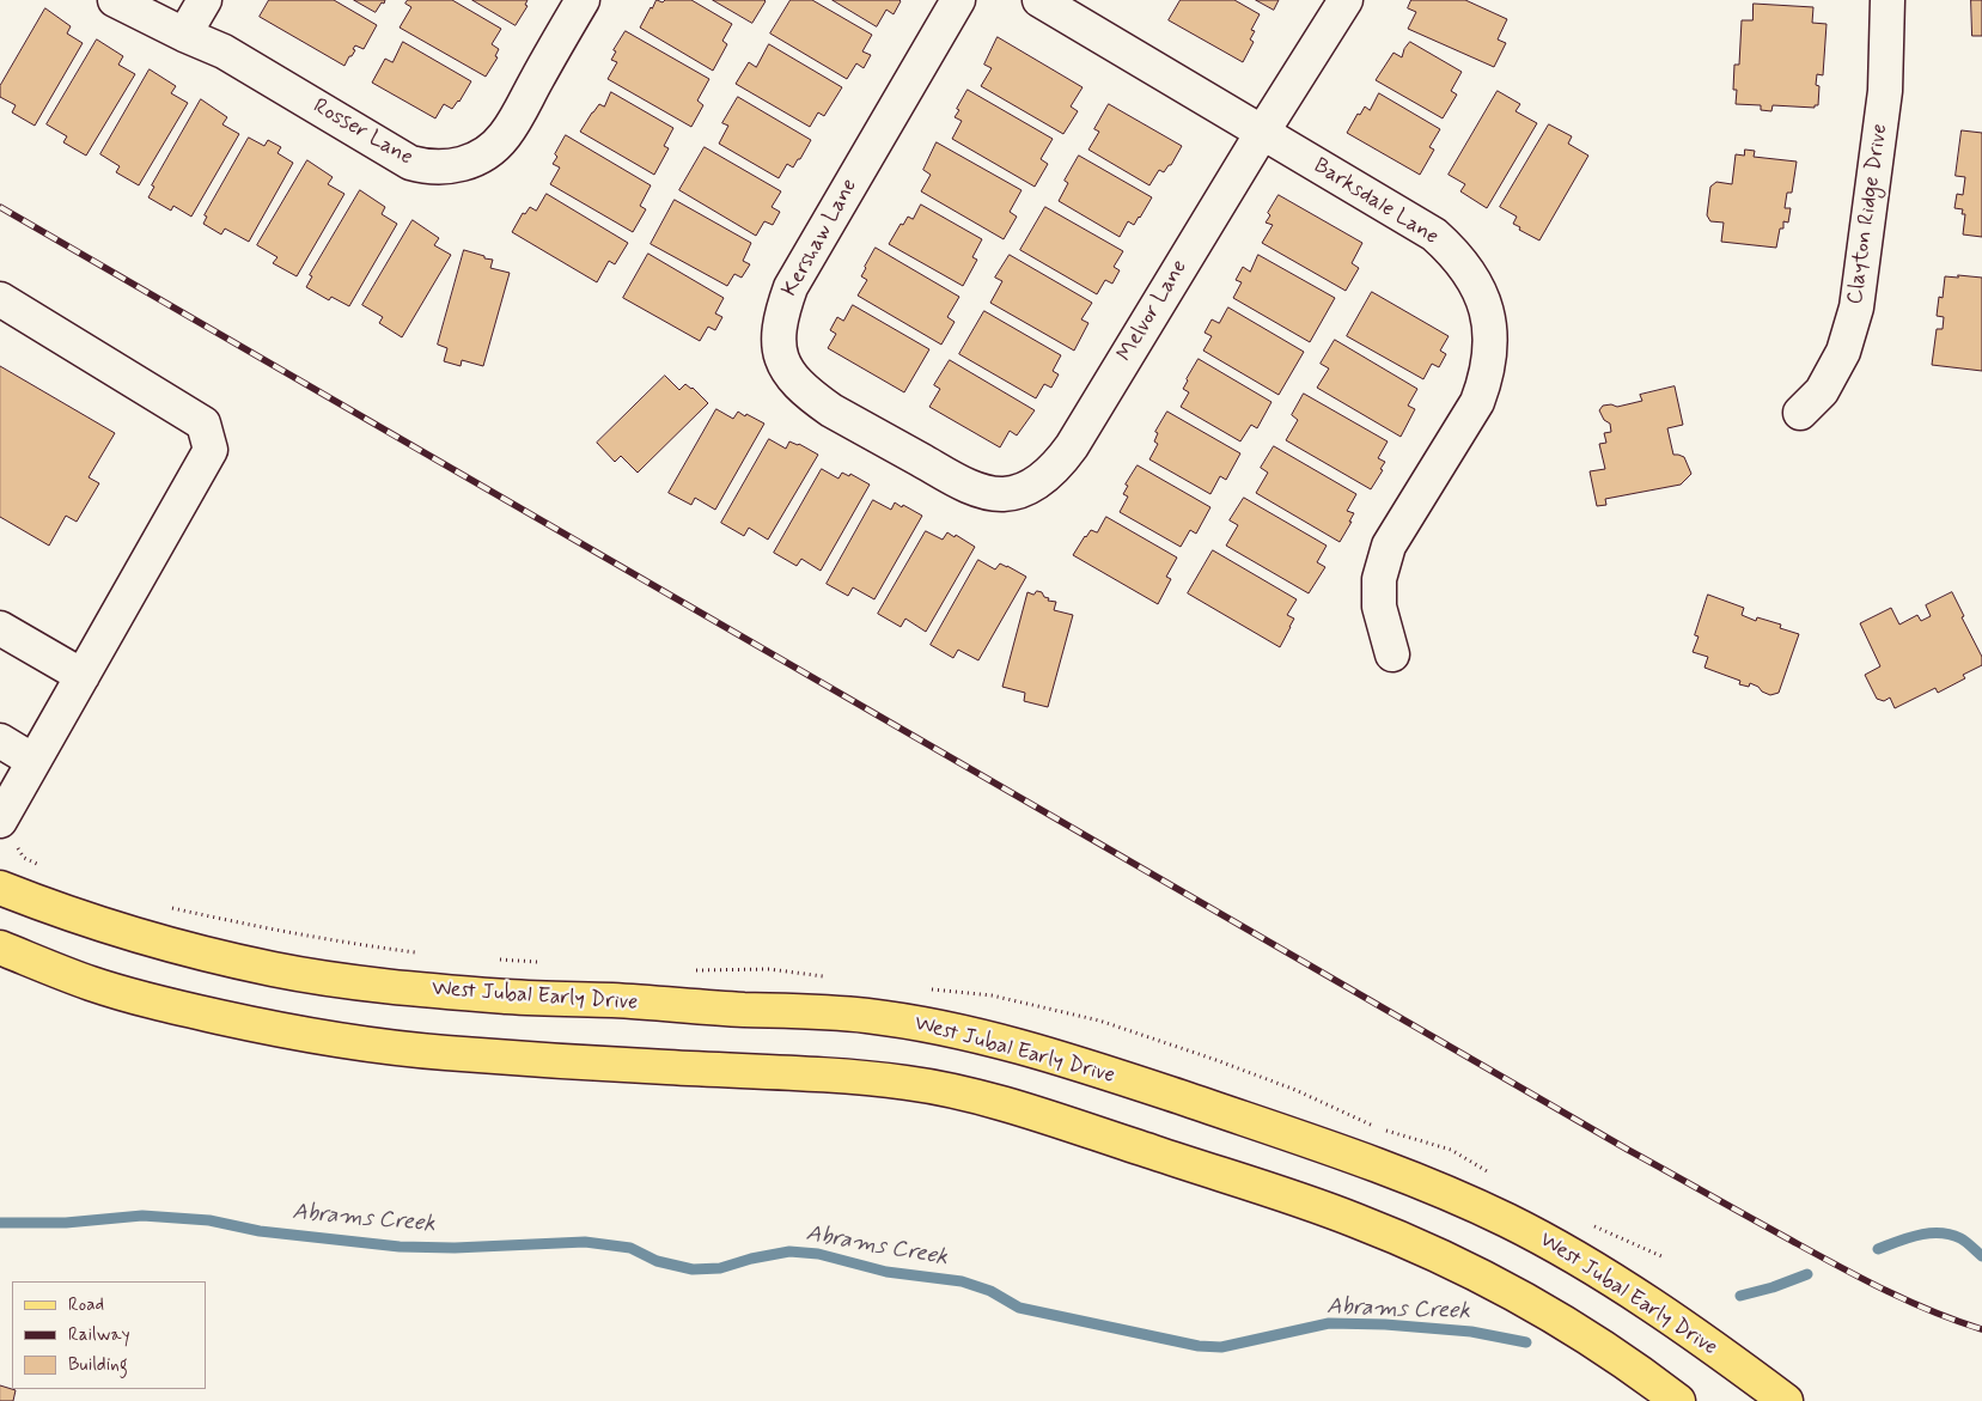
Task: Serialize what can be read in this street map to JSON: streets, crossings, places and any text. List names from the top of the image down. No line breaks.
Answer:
{"streets":{"main road":["West Jubal Early Drive"],"street":["Rosser Lane","Barksdale Lane","Clayton Ridge Drive","Kershaw Lane","Melvor Lane"]},"crossings":[["Barksdale Lane","Melvor Lane"],["Kershaw Lane","Melvor Lane"]],"water":["Abrams Creek"],"legend":["Road","Railway","Building"]}
